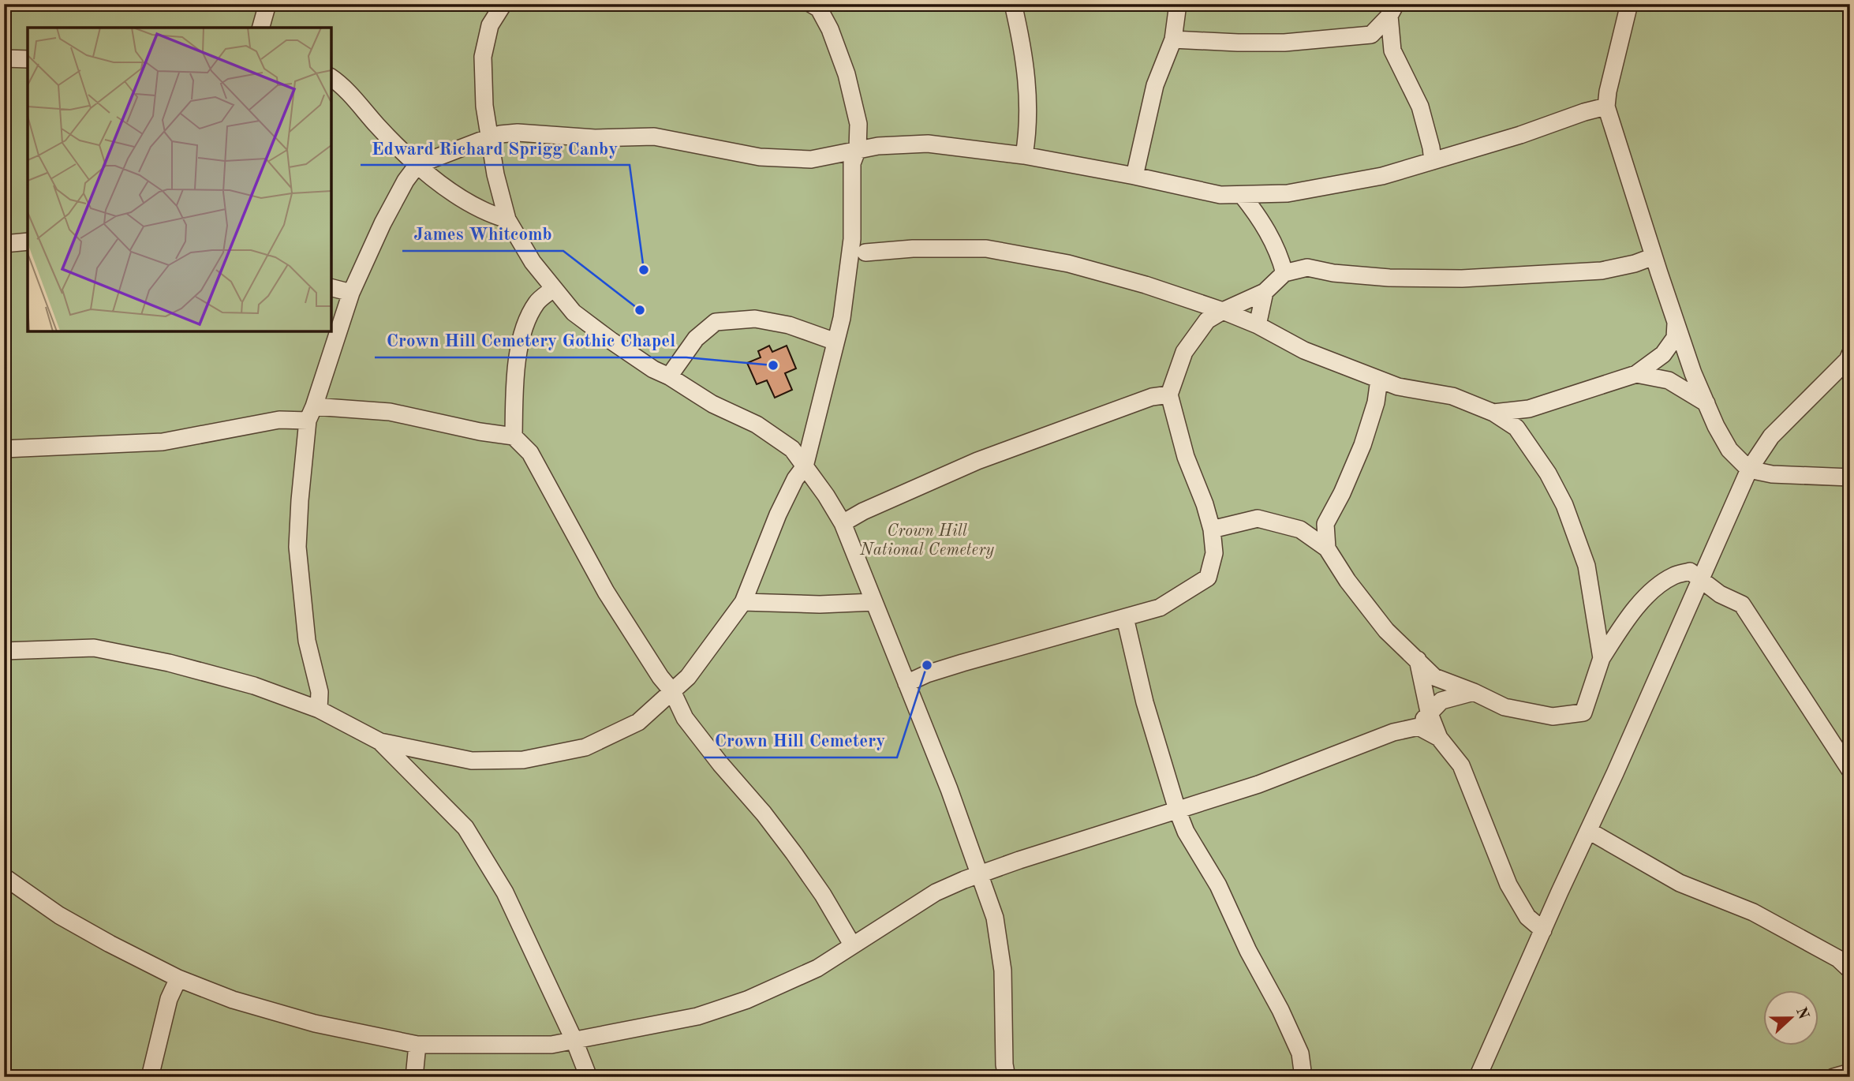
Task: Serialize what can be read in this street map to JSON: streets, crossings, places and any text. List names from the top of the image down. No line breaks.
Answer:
{"parks":["Crown Hill National Cemetery"],"places":["Edward Richard Sprigg Canby","James Whitcomb","Crown Hill Cemetery Gothic Chapel","Crown Hill Cemetery"],"north":"right"}
